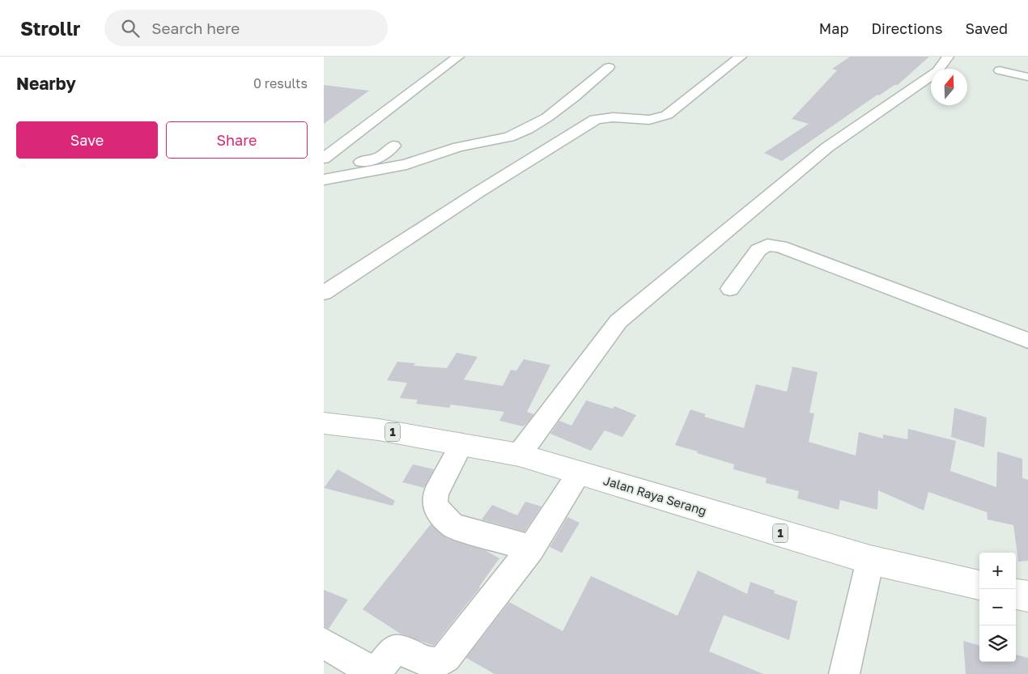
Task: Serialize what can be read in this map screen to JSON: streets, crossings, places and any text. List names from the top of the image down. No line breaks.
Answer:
{"streets":{"highway":["1","Jalan Raya Serang"]},"north":"top","page":{"header":"Strollr","search":"Search here","nav":["Map","Directions","Saved"],"heading":["Nearby","0 results"],"buttons":["Save","Share"],"map_buttons":["+","−"]}}
